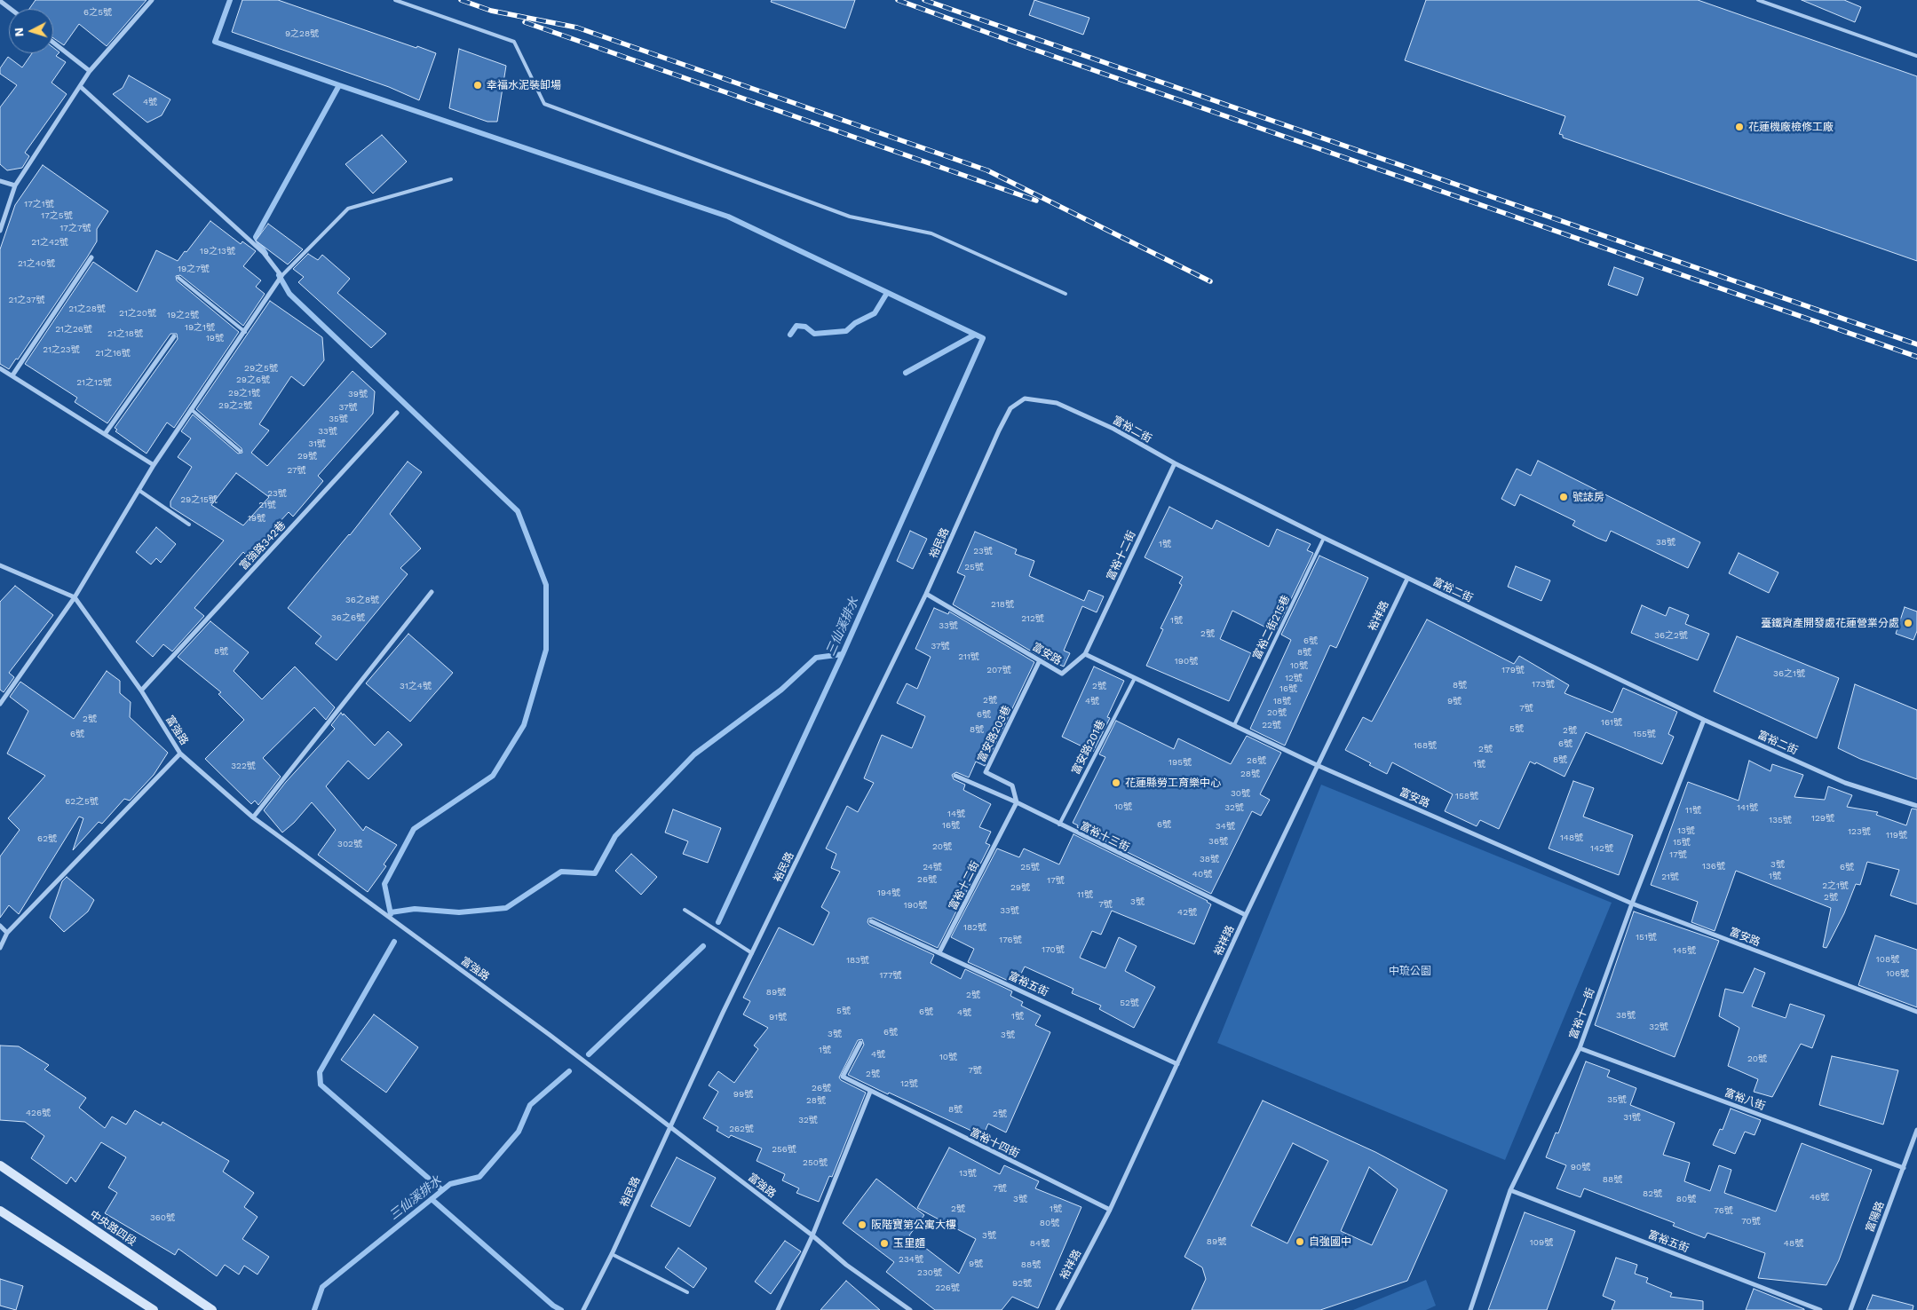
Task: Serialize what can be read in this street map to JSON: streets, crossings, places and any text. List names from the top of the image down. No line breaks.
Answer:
{"streets":{"street":["富裕二街","裕民路","富強路342巷","富裕十二街","裕祥路","富安路","富強路","富安路203巷","富裕十三街","富裕五街","富裕十一街","富裕八街","富裕十四街","富陽路","中央路四段"],"lane":["富裕二街215巷","富安路201巷"]},"crossings":[["富裕二街","裕民路"],["富裕二街","富裕十二街"],["富裕二街","裕祥路"],["富裕二街","富裕二街215巷"],["富裕二街","富裕十一街"],["裕民路","富安路"],["裕民路","富強路"],["富強路342巷","富強路"],["富裕十二街","富安路"],["富裕十二街","富安路203巷"],["富裕十二街","富裕十三街"],["富裕十二街","富裕五街"],["裕祥路","富安路"],["裕祥路","富裕十三街"],["裕祥路","富裕五街"],["裕祥路","富裕十四街"],["富裕二街215巷","富安路"],["富安路","富安路203巷"],["富安路","富安路201巷"],["富安路","富裕十一街"],["富安路203巷","富裕十三街"],["富安路201巷","富裕十三街"],["富裕五街","富裕十一街"],["富裕十一街","富裕八街"],["富裕八街","富陽路"]],"water":["三仙溪排水"],"parks":["中琉公園"],"places":["幸福水泥裝卸場","花蓮機廠檢修工廠","號誌房","臺鐵資產開發處花蓮營業分處","花蓮縣勞工育樂中心","阪階寶第公寓大樓","自強國中","玉里麵"],"house_numbers":["6之5號","9之28號","4號","17之1號","17之5號","17之7號","21之42號","19之13號","21之40號","19之7號","21之37號","21之28號","21之20號","19之2號","19之1號","21之26號","21之18號","19號","21之23號","21之16號","29之5號","29之6號","21之12號","29之1號","39號","29之2號","37號","35號","33號","31號","29號","27號","23號","29之15號","21號","19號","38號","1號","23號","25號","36之8號","218號","36之6號","212號","1號","33號","2號","36之2號","6號","37號","8號","8號","211號","190號","10號","207號","179號","36之1號","12號","173號","8號","31之4號","2號","16號","2號","4號","18號","9號","7號","20號","6號","2號","161號","22號","5號","8號","2號","6號","155號","6號","168號","2號","8號","26號","195號","1號","322號","28號","30號","158號","62之5號","10號","32號","141號","11號","14號","129號","135號","6號","16號","34號","13號","123號","119號","148號","62號","36號","15號","302號","20號","142號","17號","38號","3號","136號","24號","25號","6號","40號","1號","21號","26號","17號","2之1號","29號","194號","11號","2號","3號","7號","190號","33號","42號","182號","151號","176號","170號","145號","108號","183號","106號","177號","89號","2號","52號","5號","6號","4號","38號","1號","91號","32號","6號","3號","3號","1號","4號","10號","20號","7號","2號","12號","26號","99號","35號","28號","8號","426號","2號","31號","32號","262號","256號","250號","90號","13號","88號","7號","82號","46號","3號","80號","2號","1號","76號","360號","70號","80號","3號","89號","109號","84號","48號","234號","9號","88號","230號","92號","226號"],"north":"left"}
